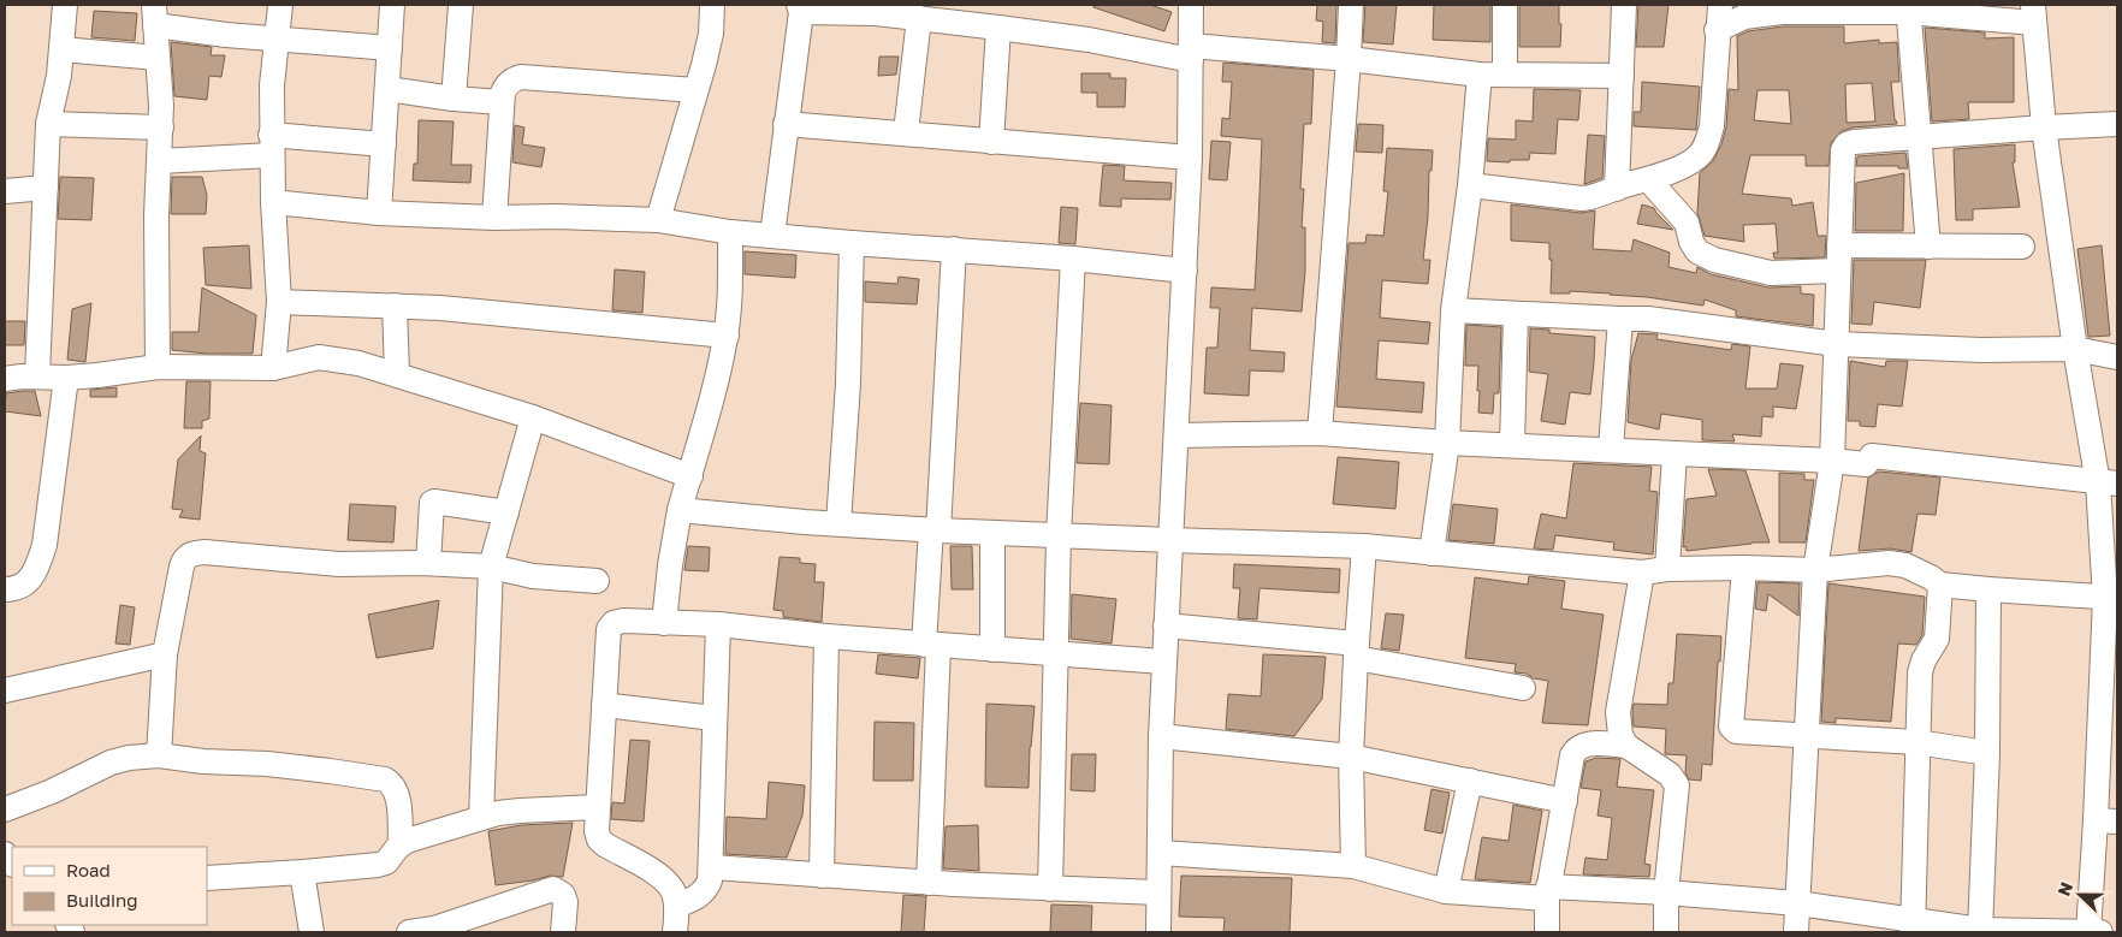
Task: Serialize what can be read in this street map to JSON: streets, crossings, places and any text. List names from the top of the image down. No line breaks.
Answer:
{"legend":["Road","Building"],"north":"left"}
